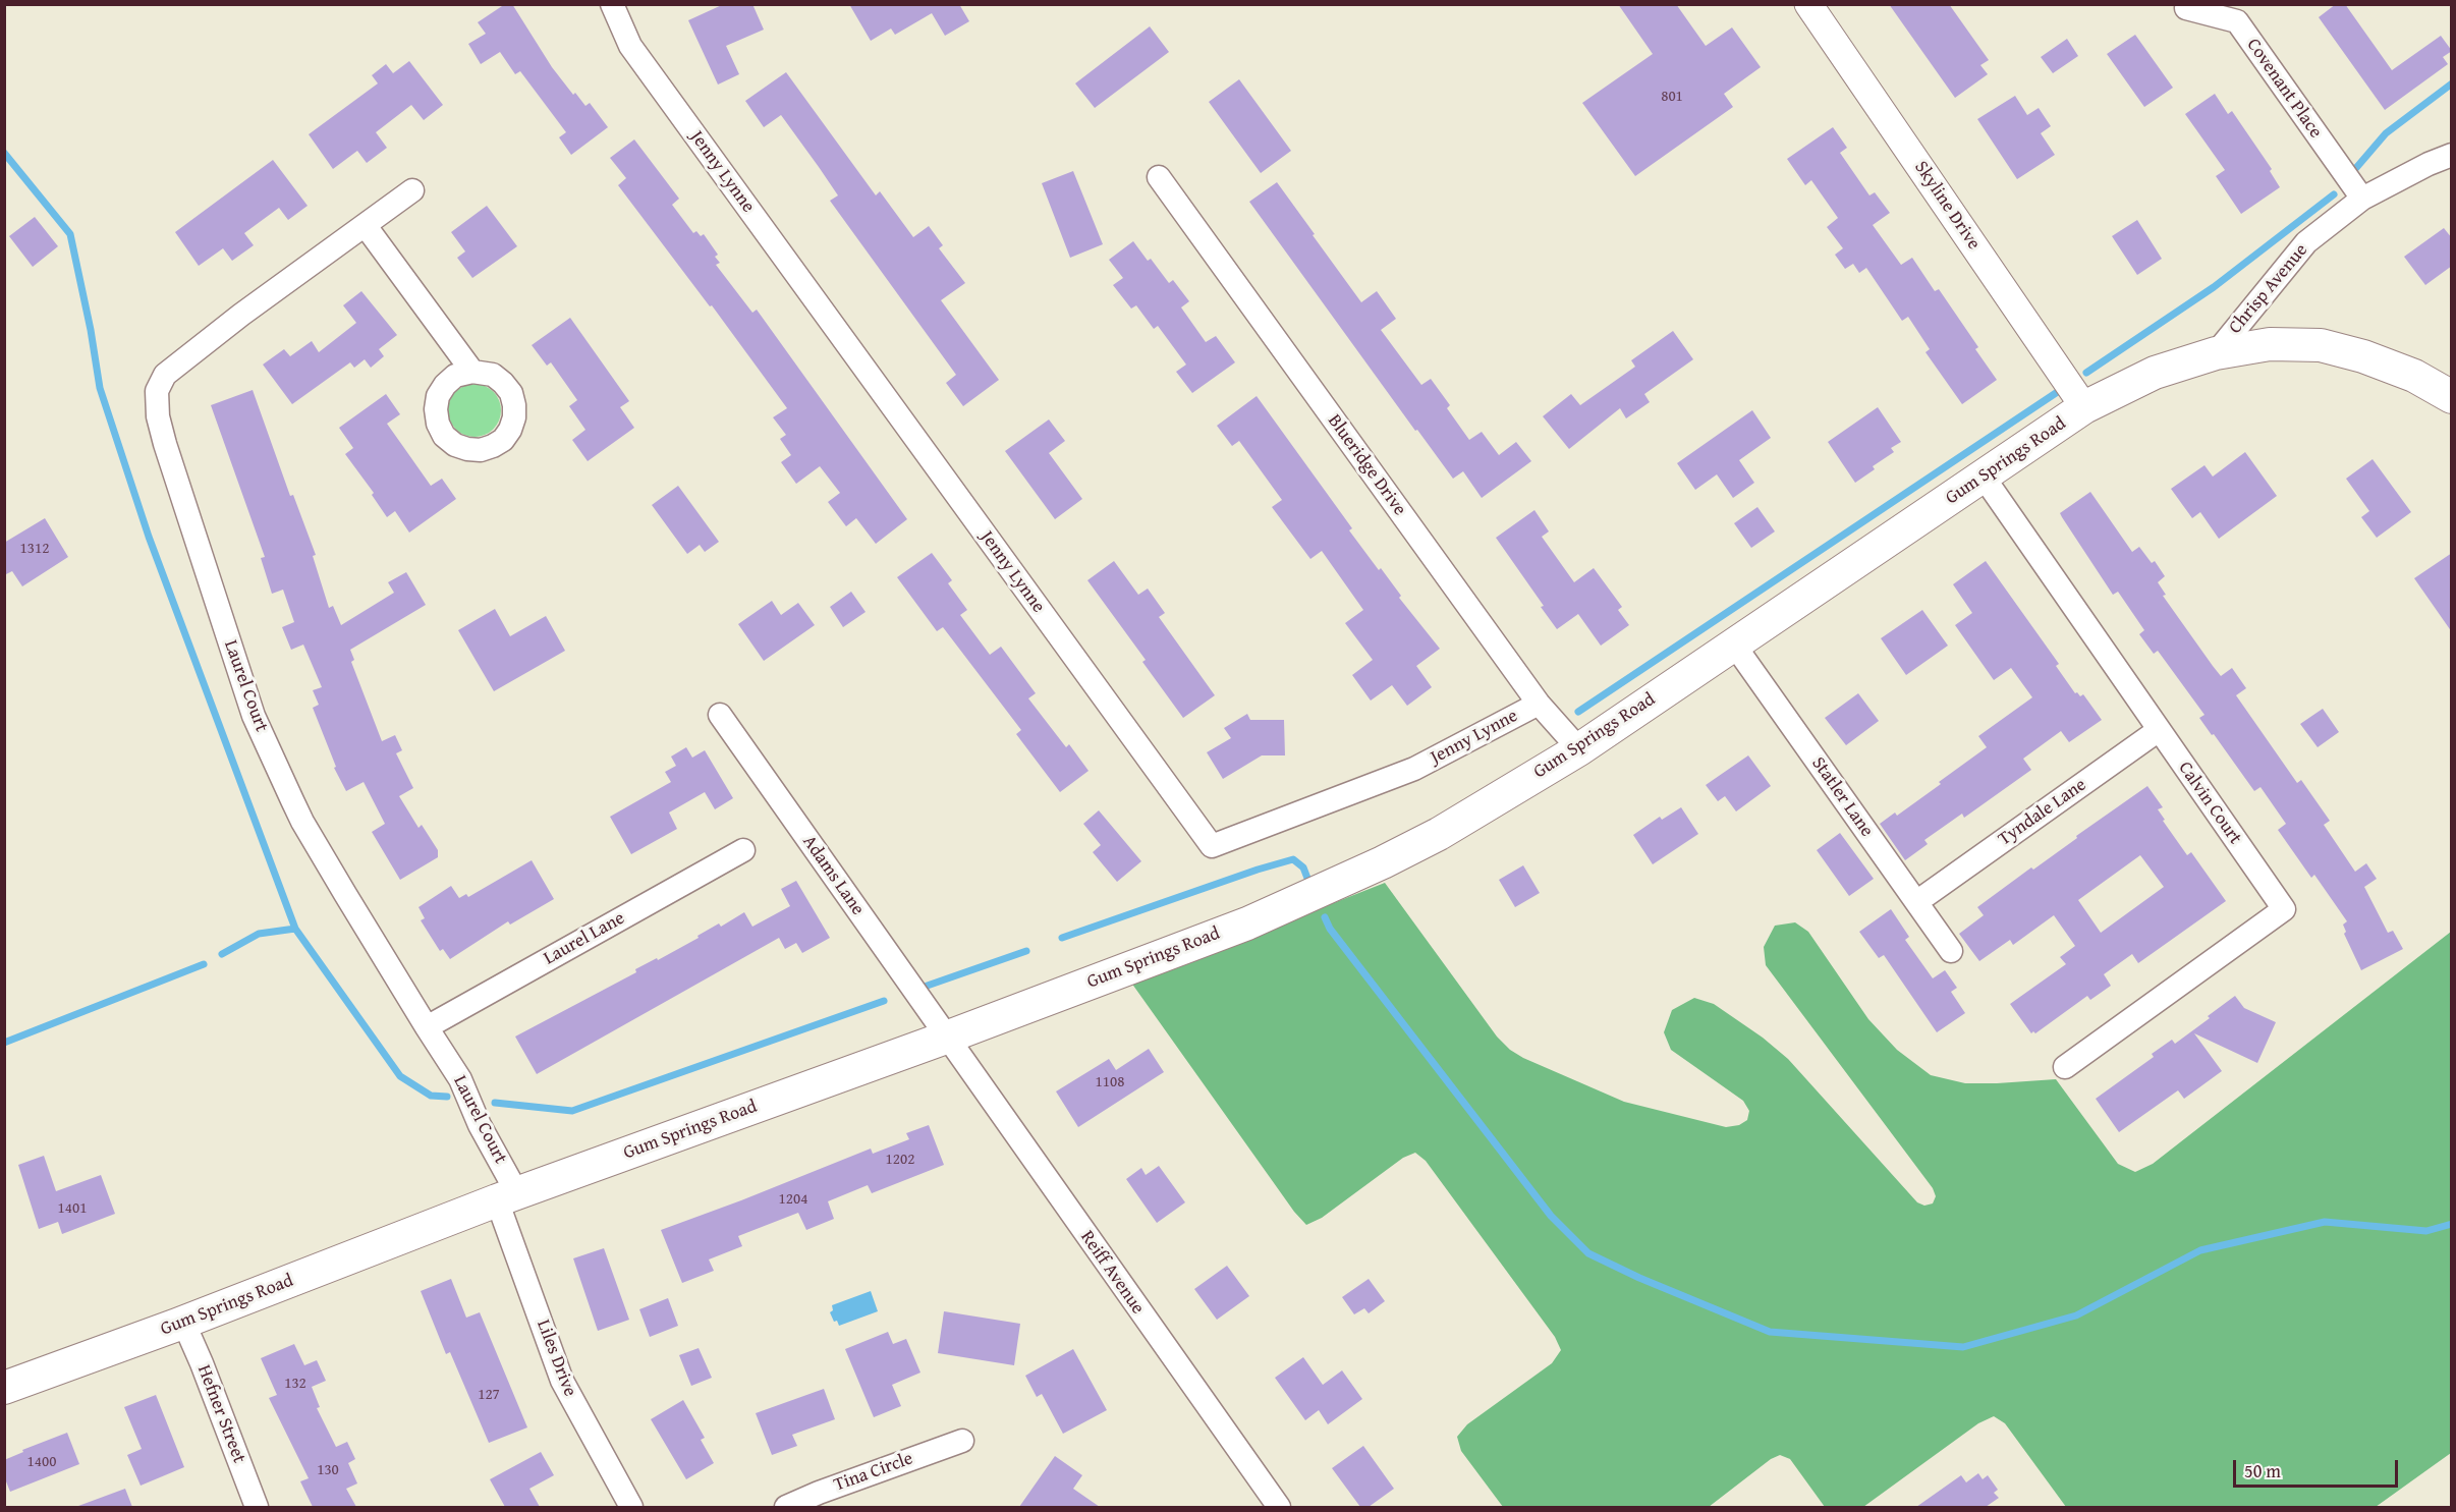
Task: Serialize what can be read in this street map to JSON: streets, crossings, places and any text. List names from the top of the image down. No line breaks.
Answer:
{"streets":{"main road":["Gum Springs Road"],"street":["Covenant Place","Jenny Lynne","Skyline Drive","Chrisp Avenue","Blueridge Drive","Laurel Court","Statler Lane","Calvin Court","Tyndale Lane","Adams Lane","Laurel Lane","Reiff Avenue","Liles Drive","Hefner Street","Tina Circle"]},"crossings":[["Covenant Place","Chrisp Avenue"],["Jenny Lynne","Blueridge Drive"],["Skyline Drive","Gum Springs Road"],["Chrisp Avenue","Gum Springs Road"],["Gum Springs Road","Blueridge Drive"],["Gum Springs Road","Laurel Court"],["Gum Springs Road","Statler Lane"],["Gum Springs Road","Calvin Court"],["Gum Springs Road","Adams Lane"],["Gum Springs Road","Reiff Avenue"],["Gum Springs Road","Liles Drive"],["Gum Springs Road","Hefner Street"],["Laurel Court","Laurel Lane"],["Laurel Court","Liles Drive"],["Calvin Court","Tyndale Lane"],["Adams Lane","Reiff Avenue"]],"house_numbers":["801","1312","1108","1202","1204","1401","132","127","1400","130"],"scale_bar":"50 m"}
